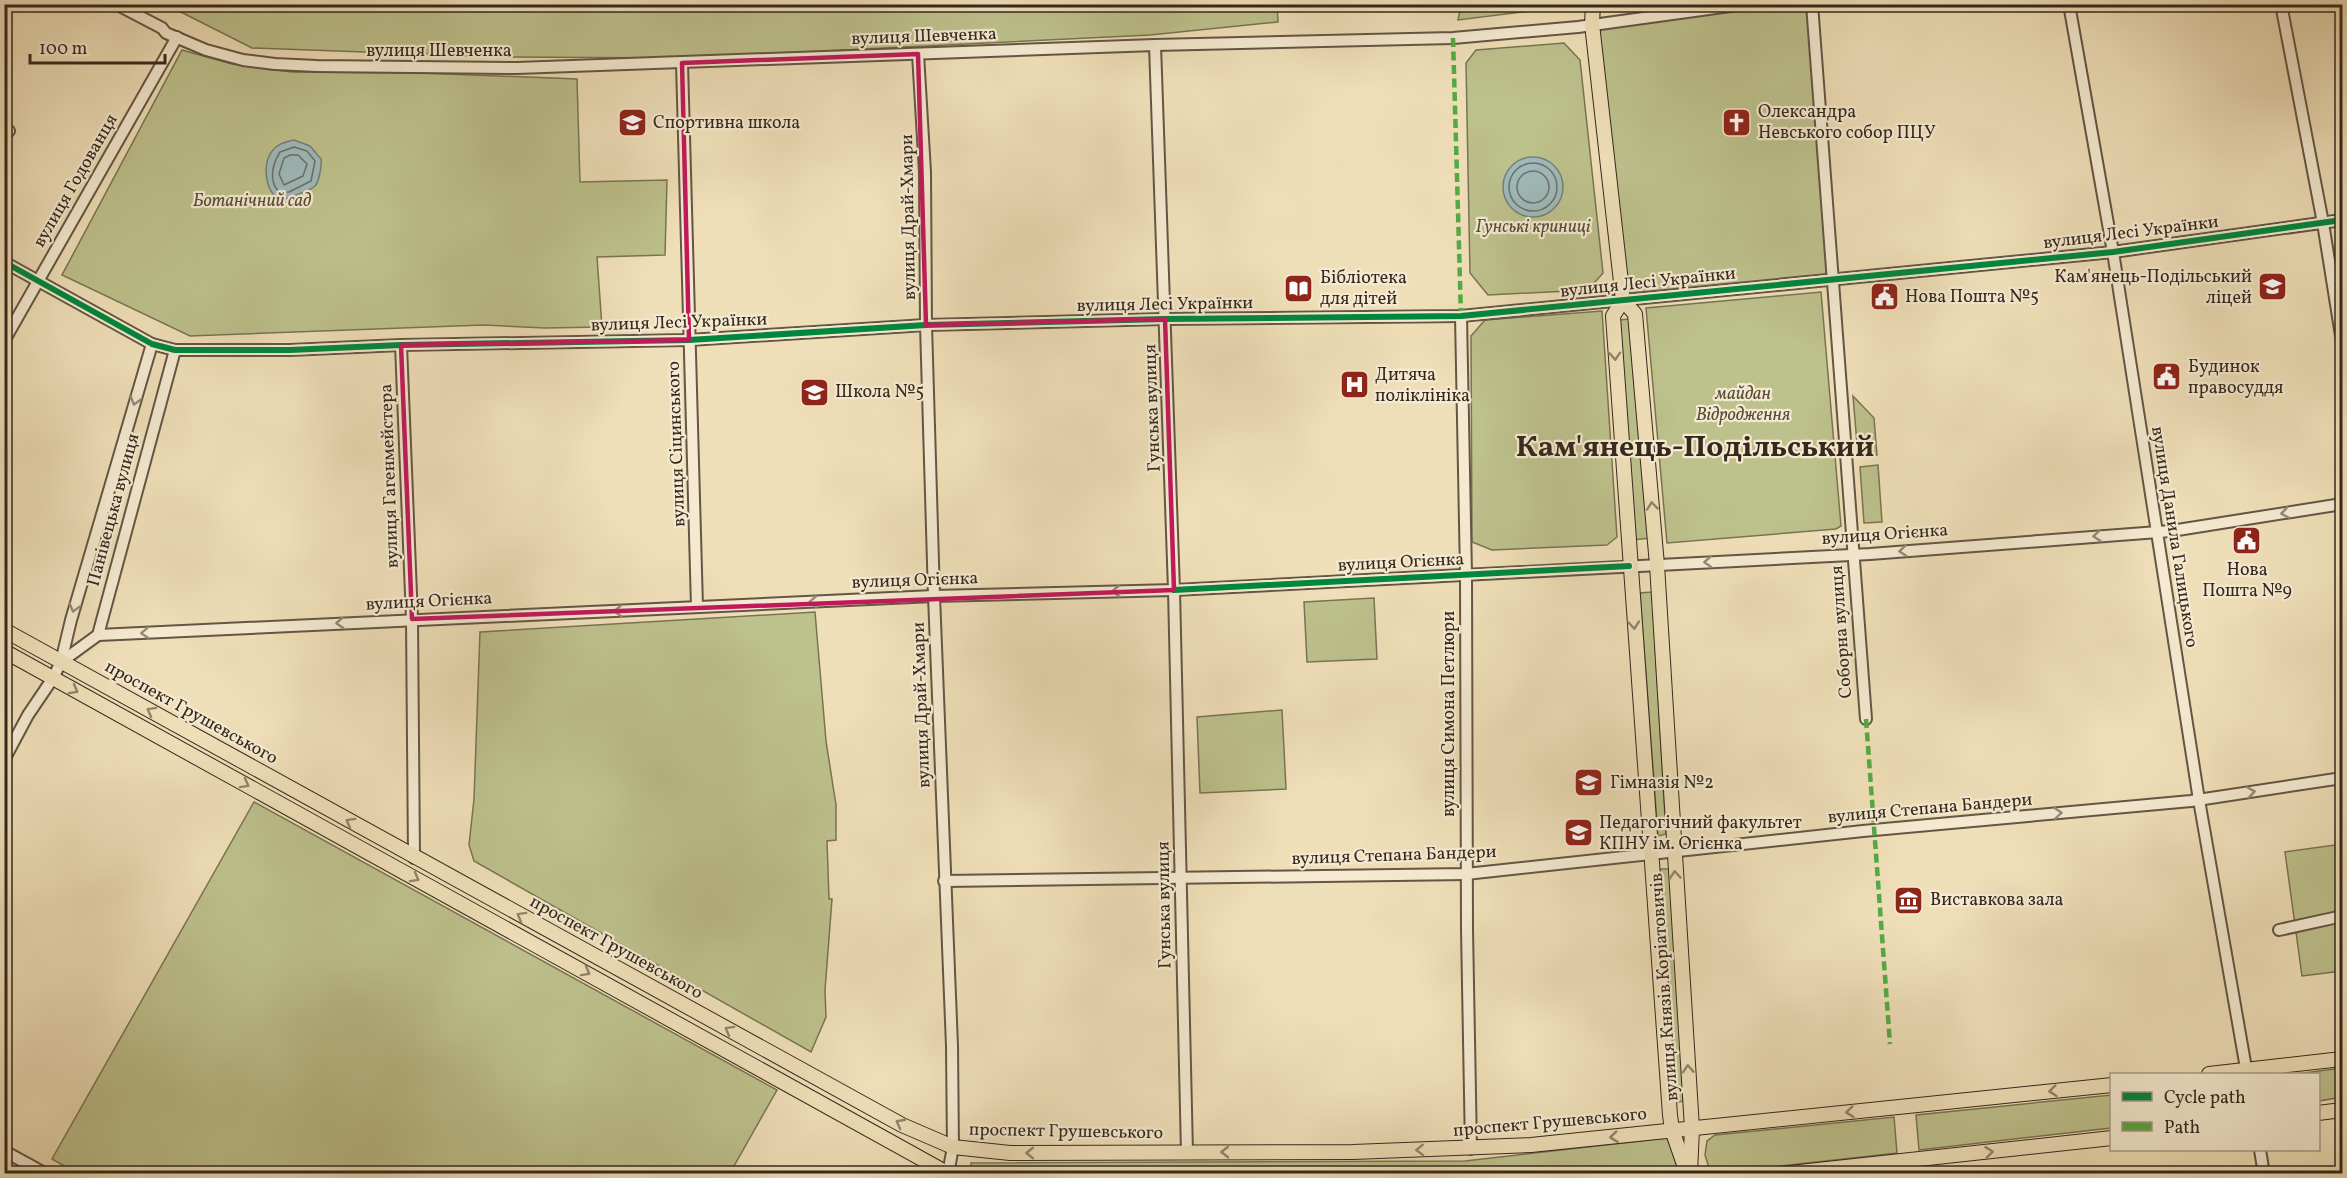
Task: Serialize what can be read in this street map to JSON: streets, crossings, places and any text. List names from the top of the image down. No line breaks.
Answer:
{"streets":{"main road":["проспект Грушевського","вулиця Князів Коріатовичів"],"street":["вулиця Шевченка","вулиця Годованця","вулиця Драй-Хмари","вулиця Лесі Українки","Гунська вулиця","вулиця Сіцинського","вулиця Гагенмейстера","Панівецька вулиця","вулиця Огієнка","вулиця Данила Галицького","Соборна вулиця","вулиця Симона Петлюри","вулиця Степана Бандери"]},"crossings":[["вулиця Шевченка","вулиця Годованця"],["вулиця Шевченка","вулиця Драй-Хмари"],["вулиця Шевченка","Гунська вулиця"],["вулиця Шевченка","вулиця Сіцинського"],["вулиця Шевченка","вулиця Князів Коріатовичів"],["вулиця Годованця","вулиця Лесі Українки"],["вулиця Драй-Хмари","вулиця Лесі Українки"],["вулиця Драй-Хмари","вулиця Огієнка"],["вулиця Драй-Хмари","проспект Грушевського"],["вулиця Драй-Хмари","вулиця Степана Бандери"],["вулиця Лесі Українки","Гунська вулиця"],["вулиця Лесі Українки","вулиця Сіцинського"],["вулиця Лесі Українки","вулиця Гагенмейстера"],["вулиця Лесі Українки","Панівецька вулиця"],["вулиця Лесі Українки","вулиця Данила Галицького"],["вулиця Лесі Українки","Соборна вулиця"],["вулиця Лесі Українки","вулиця Симона Петлюри"],["вулиця Лесі Українки","вулиця Князів Коріатовичів"],["Гунська вулиця","вулиця Огієнка"],["Гунська вулиця","проспект Грушевського"],["Гунська вулиця","вулиця Степана Бандери"],["вулиця Сіцинського","вулиця Огієнка"],["вулиця Гагенмейстера","вулиця Огієнка"],["вулиця Гагенмейстера","проспект Грушевського"],["Панівецька вулиця","вулиця Огієнка"],["Панівецька вулиця","проспект Грушевського"],["вулиця Огієнка","вулиця Данила Галицького"],["вулиця Огієнка","Соборна вулиця"],["вулиця Огієнка","вулиця Симона Петлюри"],["вулиця Огієнка","вулиця Князів Коріатовичів"],["вулиця Данила Галицького","вулиця Степана Бандери"],["проспект Грушевського","вулиця Симона Петлюри"],["проспект Грушевського","вулиця Князів Коріатовичів"],["вулиця Симона Петлюри","вулиця Степана Бандери"],["вулиця Степана Бандери","вулиця Князів Коріатовичів"]],"one_way":["вулиця Огієнка","вулиця Степана Бандери"],"districts":["Кам'янець-Подільський"],"parks":["Ботанічний сад","Гунські криниці","майдан Відродження"],"places":{"church":["Олександра Невського собор ПЦУ"],"school or university":["Спортивна школа","Кам'янець-Подільський ліцей","Школа №5","Гімназія №2","Педагогічний факультет КПНУ ім. Огієнка"],"library":["Бібліотека для дітей"],"public building":["Нова Пошта №5","Будинок правосуддя","Нова Пошта №9"],"hospital":["Дитяча поліклініка"],"museum":["Виставкова зала"]},"legend":["Cycle path","Path"],"scale_bar":"100 m"}
